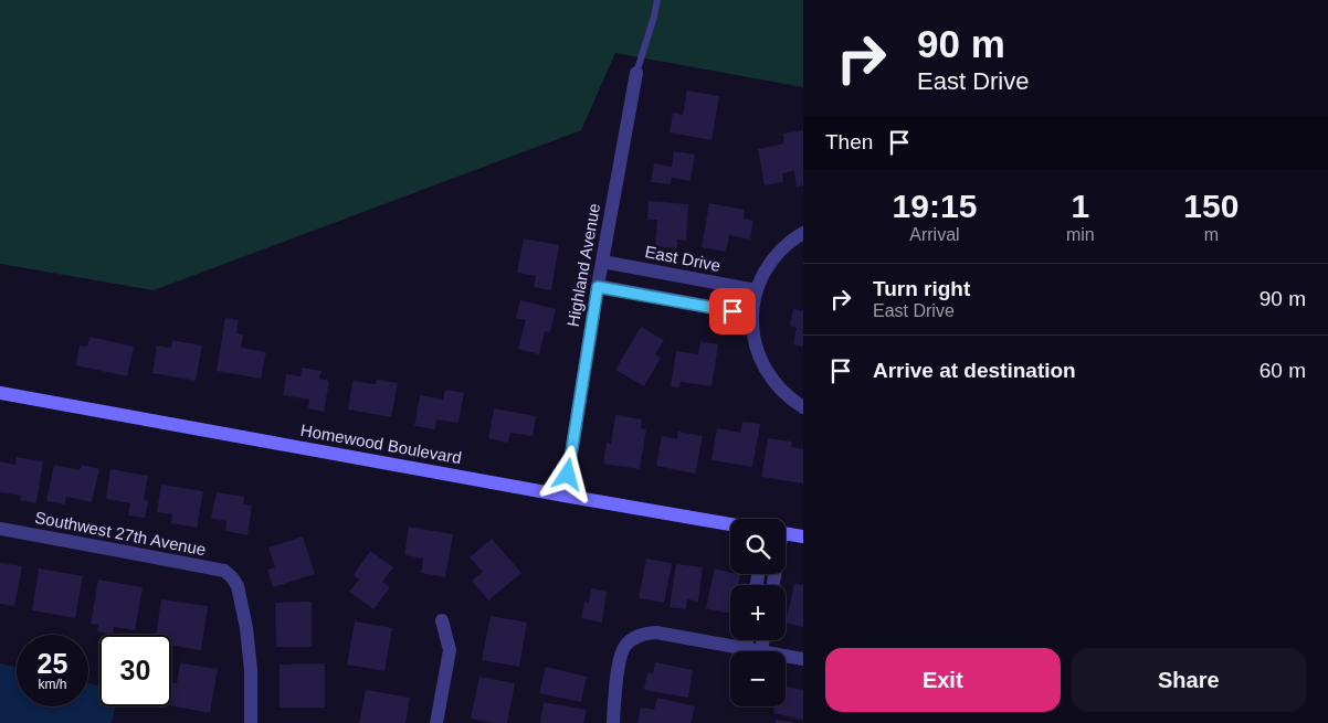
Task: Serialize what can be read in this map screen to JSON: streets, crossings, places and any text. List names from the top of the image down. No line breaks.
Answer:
{"streets":{"street":["East Drive","Highland Avenue","Homewood Boulevard","Southwest 27th Avenue"]},"crossings":[["East Drive","Highland Avenue"],["Highland Avenue","Homewood Boulevard"]],"page":{"turn":["90 m","East Drive"],"then":"Then","eta":["19:15","Arrival","1","min","150","m"],"list":[{"name":"Turn right","note":"East Drive","value":"90 m"},{"name":"Arrive at destination","value":"60 m"}],"map_buttons":["+","−"],"speed":"25 km/h","limit":"30","buttons":["Exit","Share"]}}
